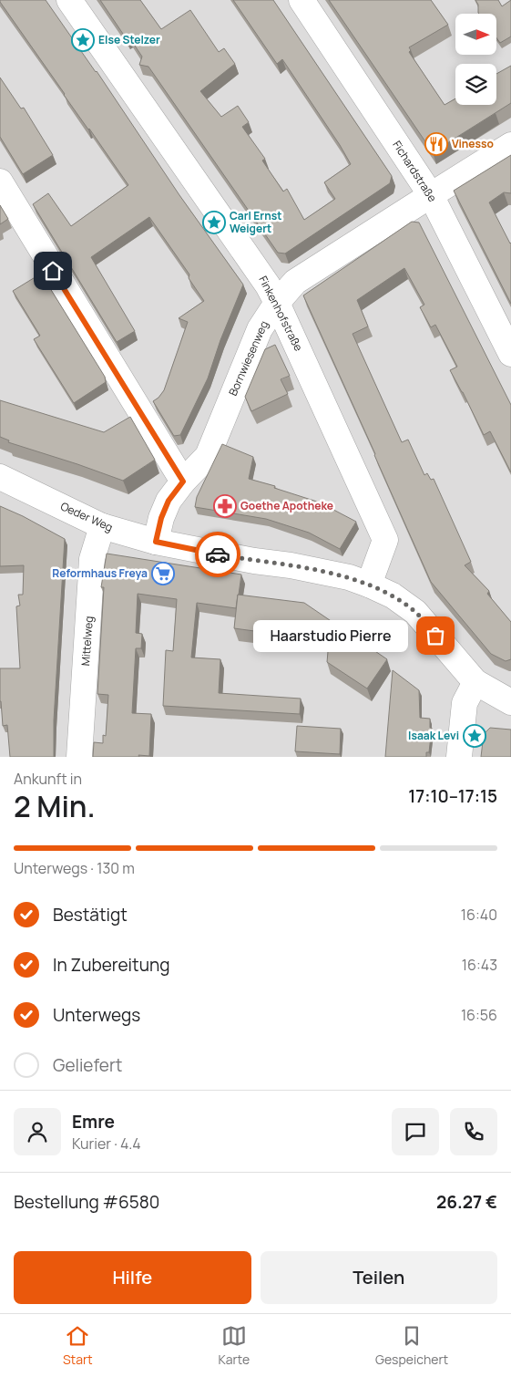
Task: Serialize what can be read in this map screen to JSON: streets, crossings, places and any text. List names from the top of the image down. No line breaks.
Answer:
{"streets":{"street":["Fichardstraße","Finkenhofstraße","Bornwiesenweg","Oeder Weg","Mittelweg"]},"crossings":[["Fichardstraße","Bornwiesenweg"],["Finkenhofstraße","Bornwiesenweg"],["Finkenhofstraße","Oeder Weg"],["Bornwiesenweg","Oeder Weg"],["Oeder Weg","Mittelweg"]],"places":{"place":["Else Stelzer","Carl Ernst Weigert","Isaak Levi"],"restaurant":["Vinesso"],"pharmacy":["Goethe Apotheke"],"supermarket":["Reformhaus Freya"],"other":["Haarstudio Pierre"]},"north":"right","page":{"bubble":"Haarstudio Pierre","heading":["2 Min.","Ankunft in","17:10–17:15"],"panel":["Emre","Kurier · 4.4","Bestellung #6580","26.27 €"],"bar":"Unterwegs · 130 m","list":[["Bestätigt","16:40"],["In Zubereitung","16:43"],["Unterwegs","16:56"],"Geliefert"],"buttons":["Hilfe","Teilen"],"tabs":["Start","Karte","Gespeichert"]}}
